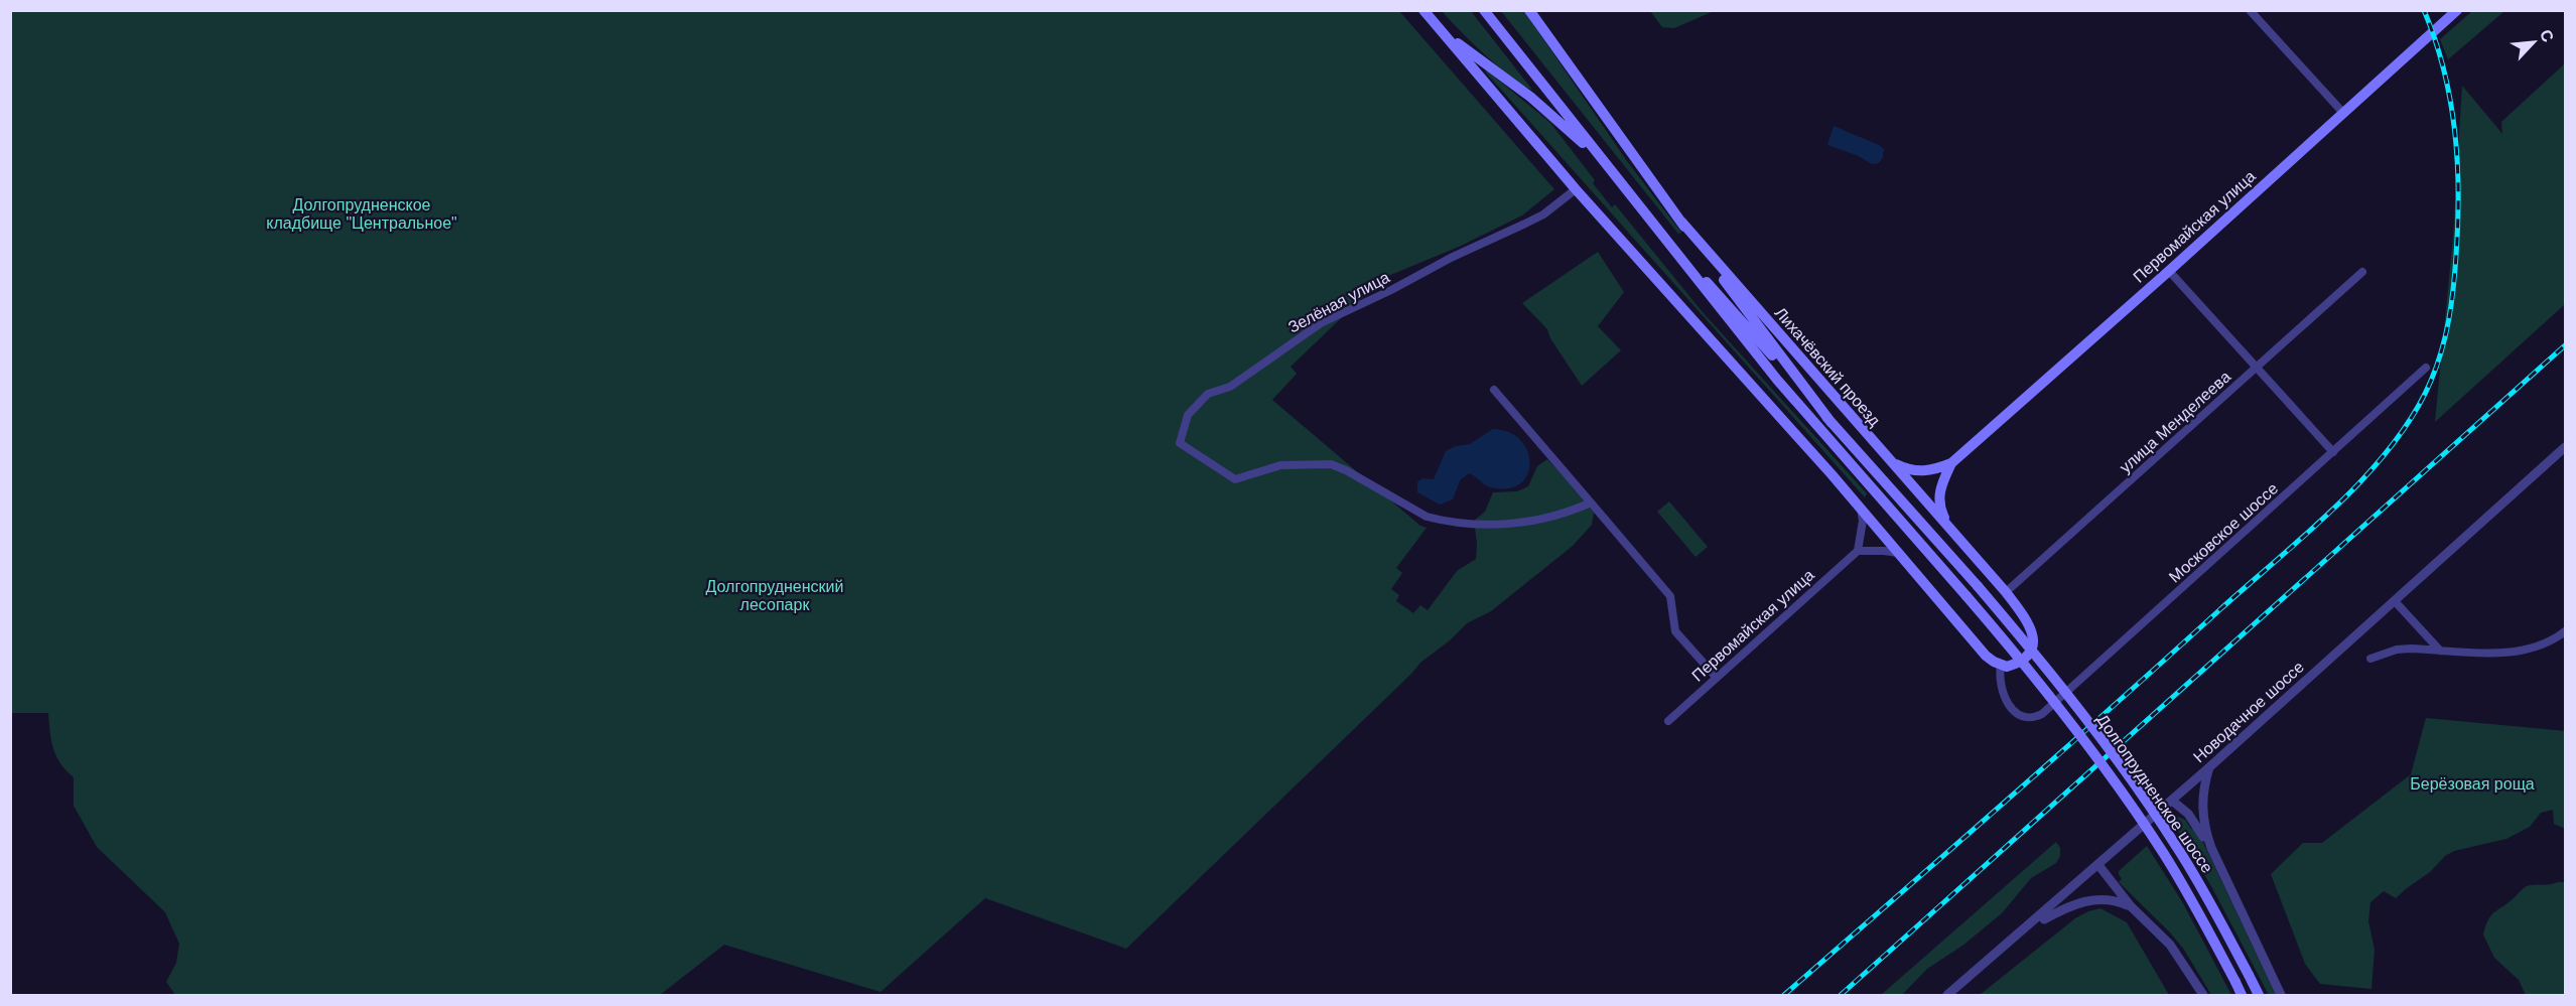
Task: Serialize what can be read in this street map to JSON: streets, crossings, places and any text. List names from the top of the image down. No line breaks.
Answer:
{"streets":{"main road":["Первомайская улица","Лихачёвский проезд","Долгопрудненское шоссе"],"street":["Зелёная улица","улица Менделеева","Московское шоссе","Новодачное шоссе"]},"crossings":[["Лихачёвский проезд","Долгопрудненское шоссе"]],"parks":["Долгопрудненское кладбище \"Центральное\"","Долгопрудненский лесопарк","Берёзовая роща"],"north":"top right"}
